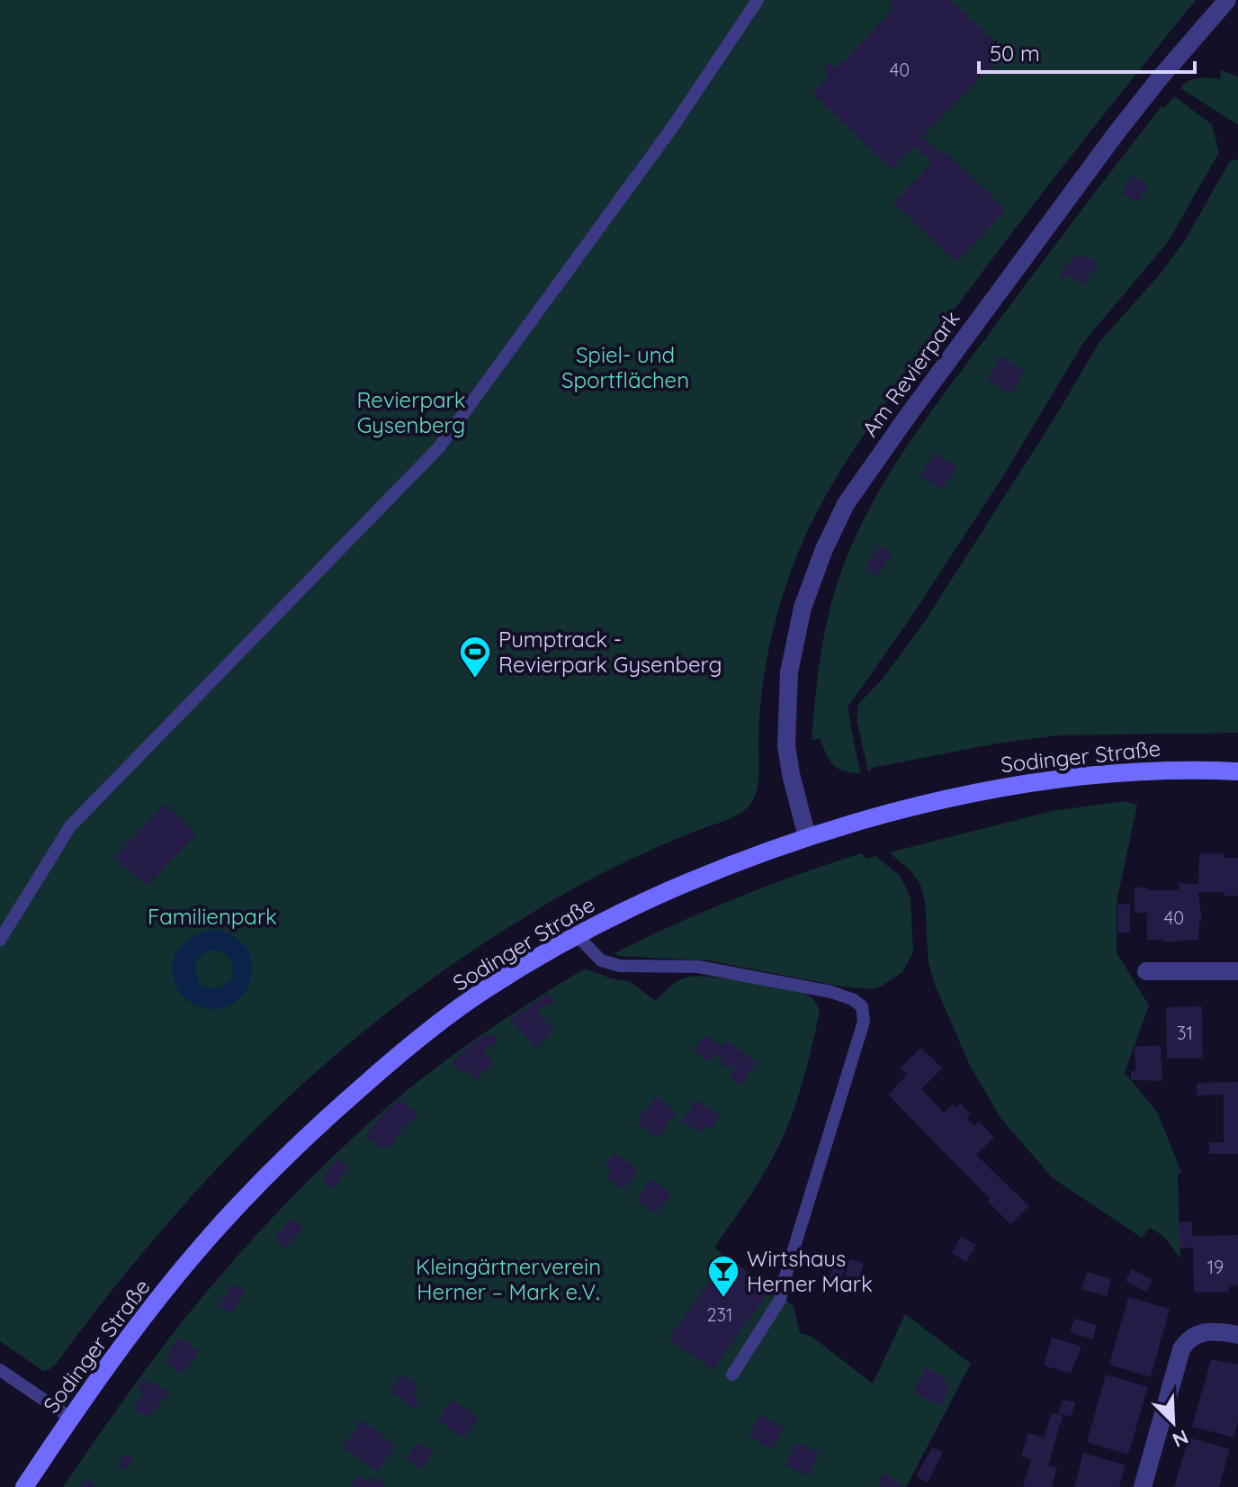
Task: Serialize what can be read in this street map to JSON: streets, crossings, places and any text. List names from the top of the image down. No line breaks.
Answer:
{"streets":{"main road":["Sodinger Straße"],"street":["Am Revierpark"]},"crossings":[["Am Revierpark","Sodinger Straße"]],"parks":["Spiel- und Sportflächen","Revierpark Gysenberg","Familienpark","Kleingärtnerverein Herner – Mark e.V."],"places":{"sports":["Pumptrack - Revierpark Gysenberg"],"bar":["Wirtshaus Herner Mark"]},"house_numbers":["40","40","31","19","231"],"scale_bar":"50 m","north":"bottom right"}
